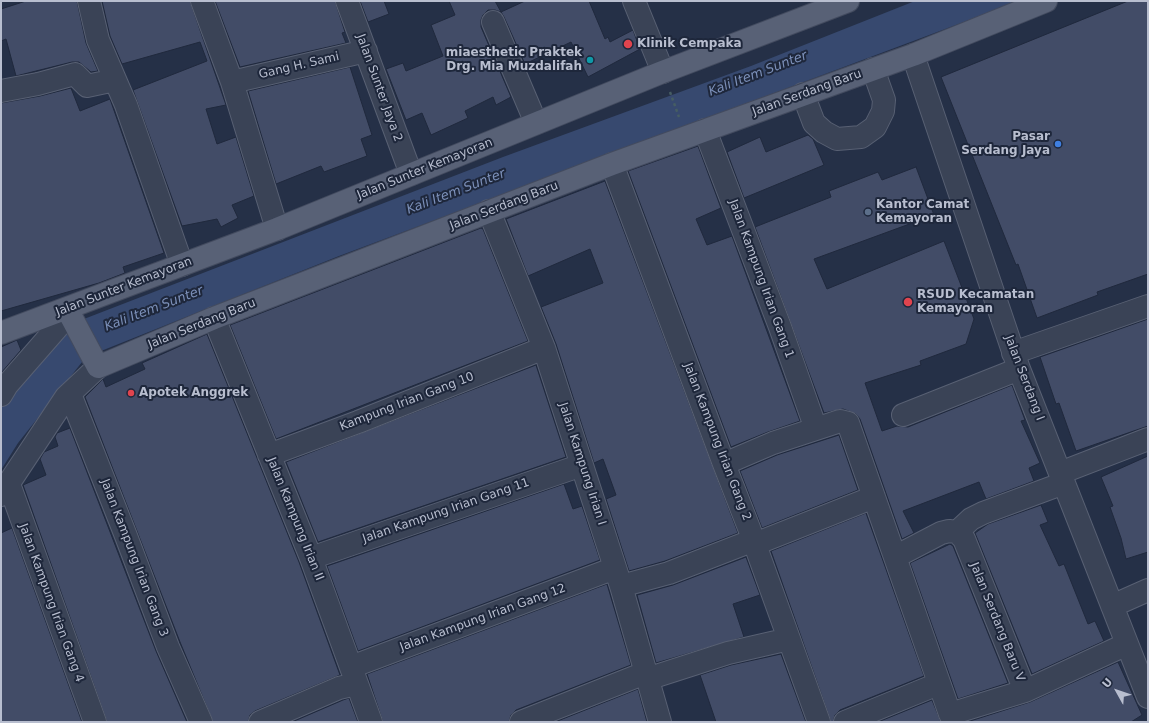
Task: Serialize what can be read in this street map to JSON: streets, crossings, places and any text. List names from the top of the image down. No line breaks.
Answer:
{"streets":{"main road":["Jalan Serdang Baru","Jalan Sunter Kemayoran"],"street":["Gang H. Sami","Jalan Sunter Jaya 2","Jalan Kampung Irian Gang 1","Jalan Serdang I","Kampung Irian Gang 10","Jalan Kampung Irian Gang 2","Jalan Kampung Irian I","Jalan Kampung Irian Gang 11","Jalan Kampung Irian II","Jalan Kampung Irian Gang 3","Jalan Kampung Irian Gang 4","Jalan Kampung Irian Gang 12","Jalan Serdang Baru V"]},"crossings":[["Gang H. Sami","Jalan Sunter Jaya 2"],["Jalan Sunter Jaya 2","Jalan Sunter Kemayoran"],["Jalan Serdang Baru","Jalan Kampung Irian Gang 1"],["Jalan Serdang Baru","Jalan Serdang I"],["Jalan Serdang Baru","Jalan Kampung Irian Gang 2"],["Jalan Serdang Baru","Jalan Kampung Irian I"],["Jalan Serdang Baru","Jalan Kampung Irian II"],["Jalan Serdang I","Jalan Serdang Baru V"],["Kampung Irian Gang 10","Jalan Kampung Irian I"],["Kampung Irian Gang 10","Jalan Kampung Irian II"],["Jalan Kampung Irian Gang 2","Jalan Kampung Irian Gang 12"],["Jalan Kampung Irian I","Jalan Kampung Irian Gang 11"],["Jalan Kampung Irian I","Jalan Kampung Irian Gang 12"],["Jalan Kampung Irian Gang 11","Jalan Kampung Irian II"],["Jalan Kampung Irian II","Jalan Kampung Irian Gang 12"]],"water":["Kali Item Sunter"],"places":["Klinik Cempaka","miaesthetic Praktek Drg. Mia Muzdalifah","Pasar Serdang Jaya","Kantor Camat Kemayoran","RSUD Kecamatan Kemayoran","Apotek Anggrek"],"north":"top left"}
